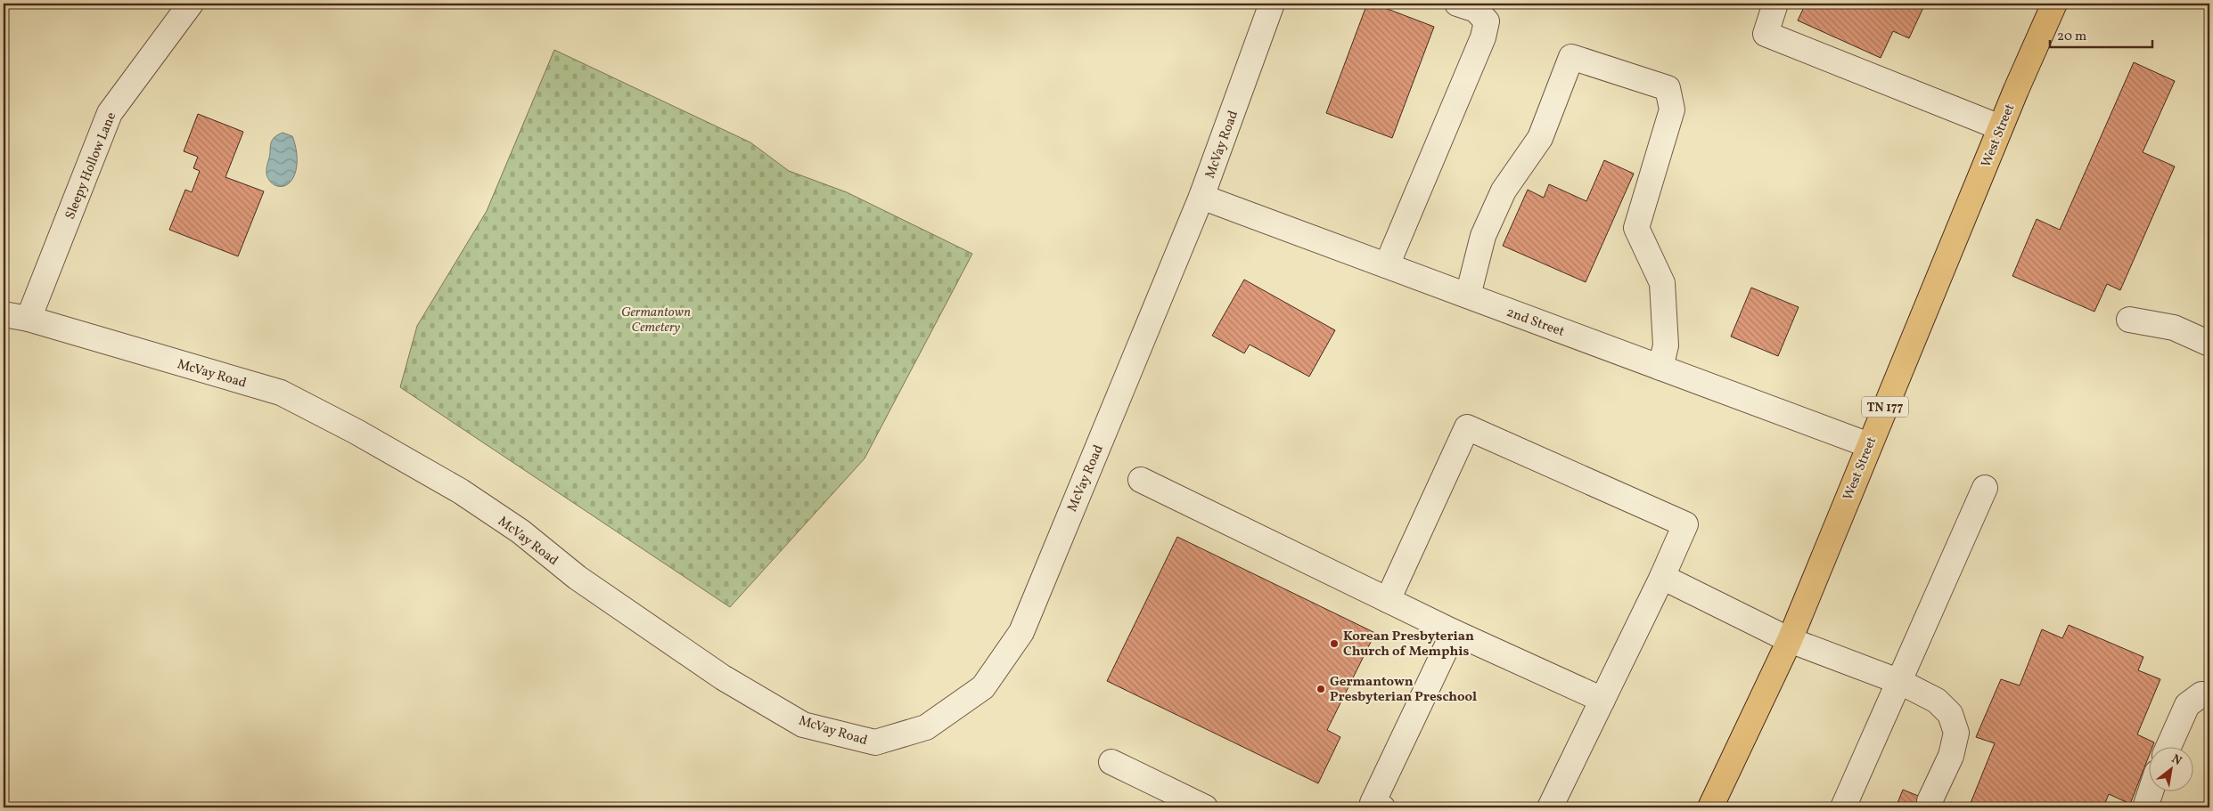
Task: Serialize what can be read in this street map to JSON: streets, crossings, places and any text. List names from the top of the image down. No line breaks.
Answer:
{"streets":{"main road":["West Street","TN 177"],"street":["McVay Road","Sleepy Hollow Lane","2nd Street"]},"crossings":[["West Street","2nd Street"],["McVay Road","Sleepy Hollow Lane"],["McVay Road","2nd Street"]],"parks":["Germantown Cemetery"],"places":["Korean Presbyterian Church of Memphis","Germantown Presbyterian Preschool"],"scale_bar":"20 m","north":"top right"}
